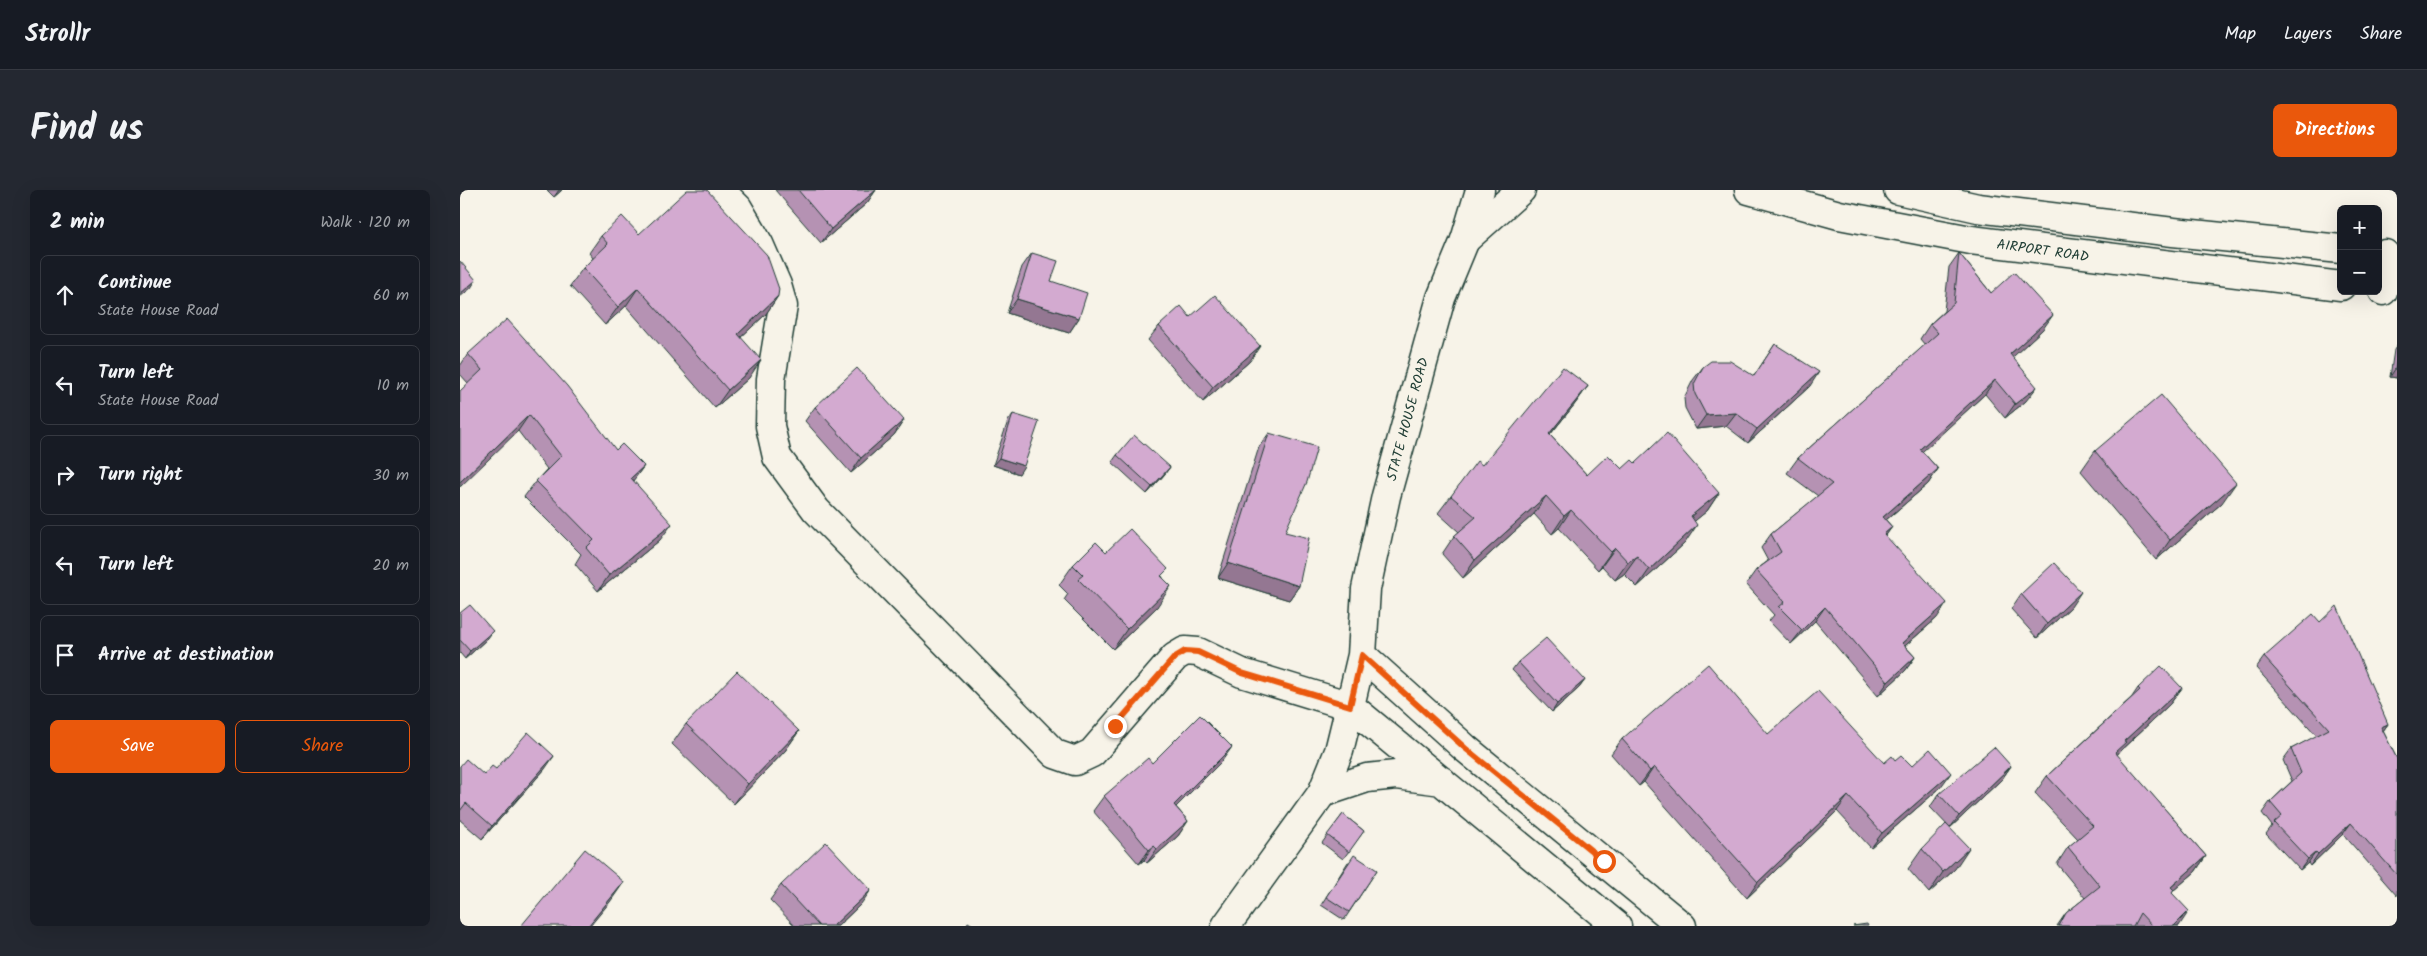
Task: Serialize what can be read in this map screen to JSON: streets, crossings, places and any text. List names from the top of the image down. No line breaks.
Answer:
{"streets":{"main road":["AIRPORT ROAD","STATE HOUSE ROAD"]},"page":{"header":"Strollr","nav":["Map","Layers","Share"],"title":"Find us","buttons":["Directions",["Save","Share"]],"heading":["2 min","Walk · 120 m"],"map_buttons":["+","−"],"list":[["Continue","State House Road","60 m"],["Turn left","State House Road","10 m"],["Turn right","30 m"],["Turn left","20 m"],"Arrive at destination"]}}
